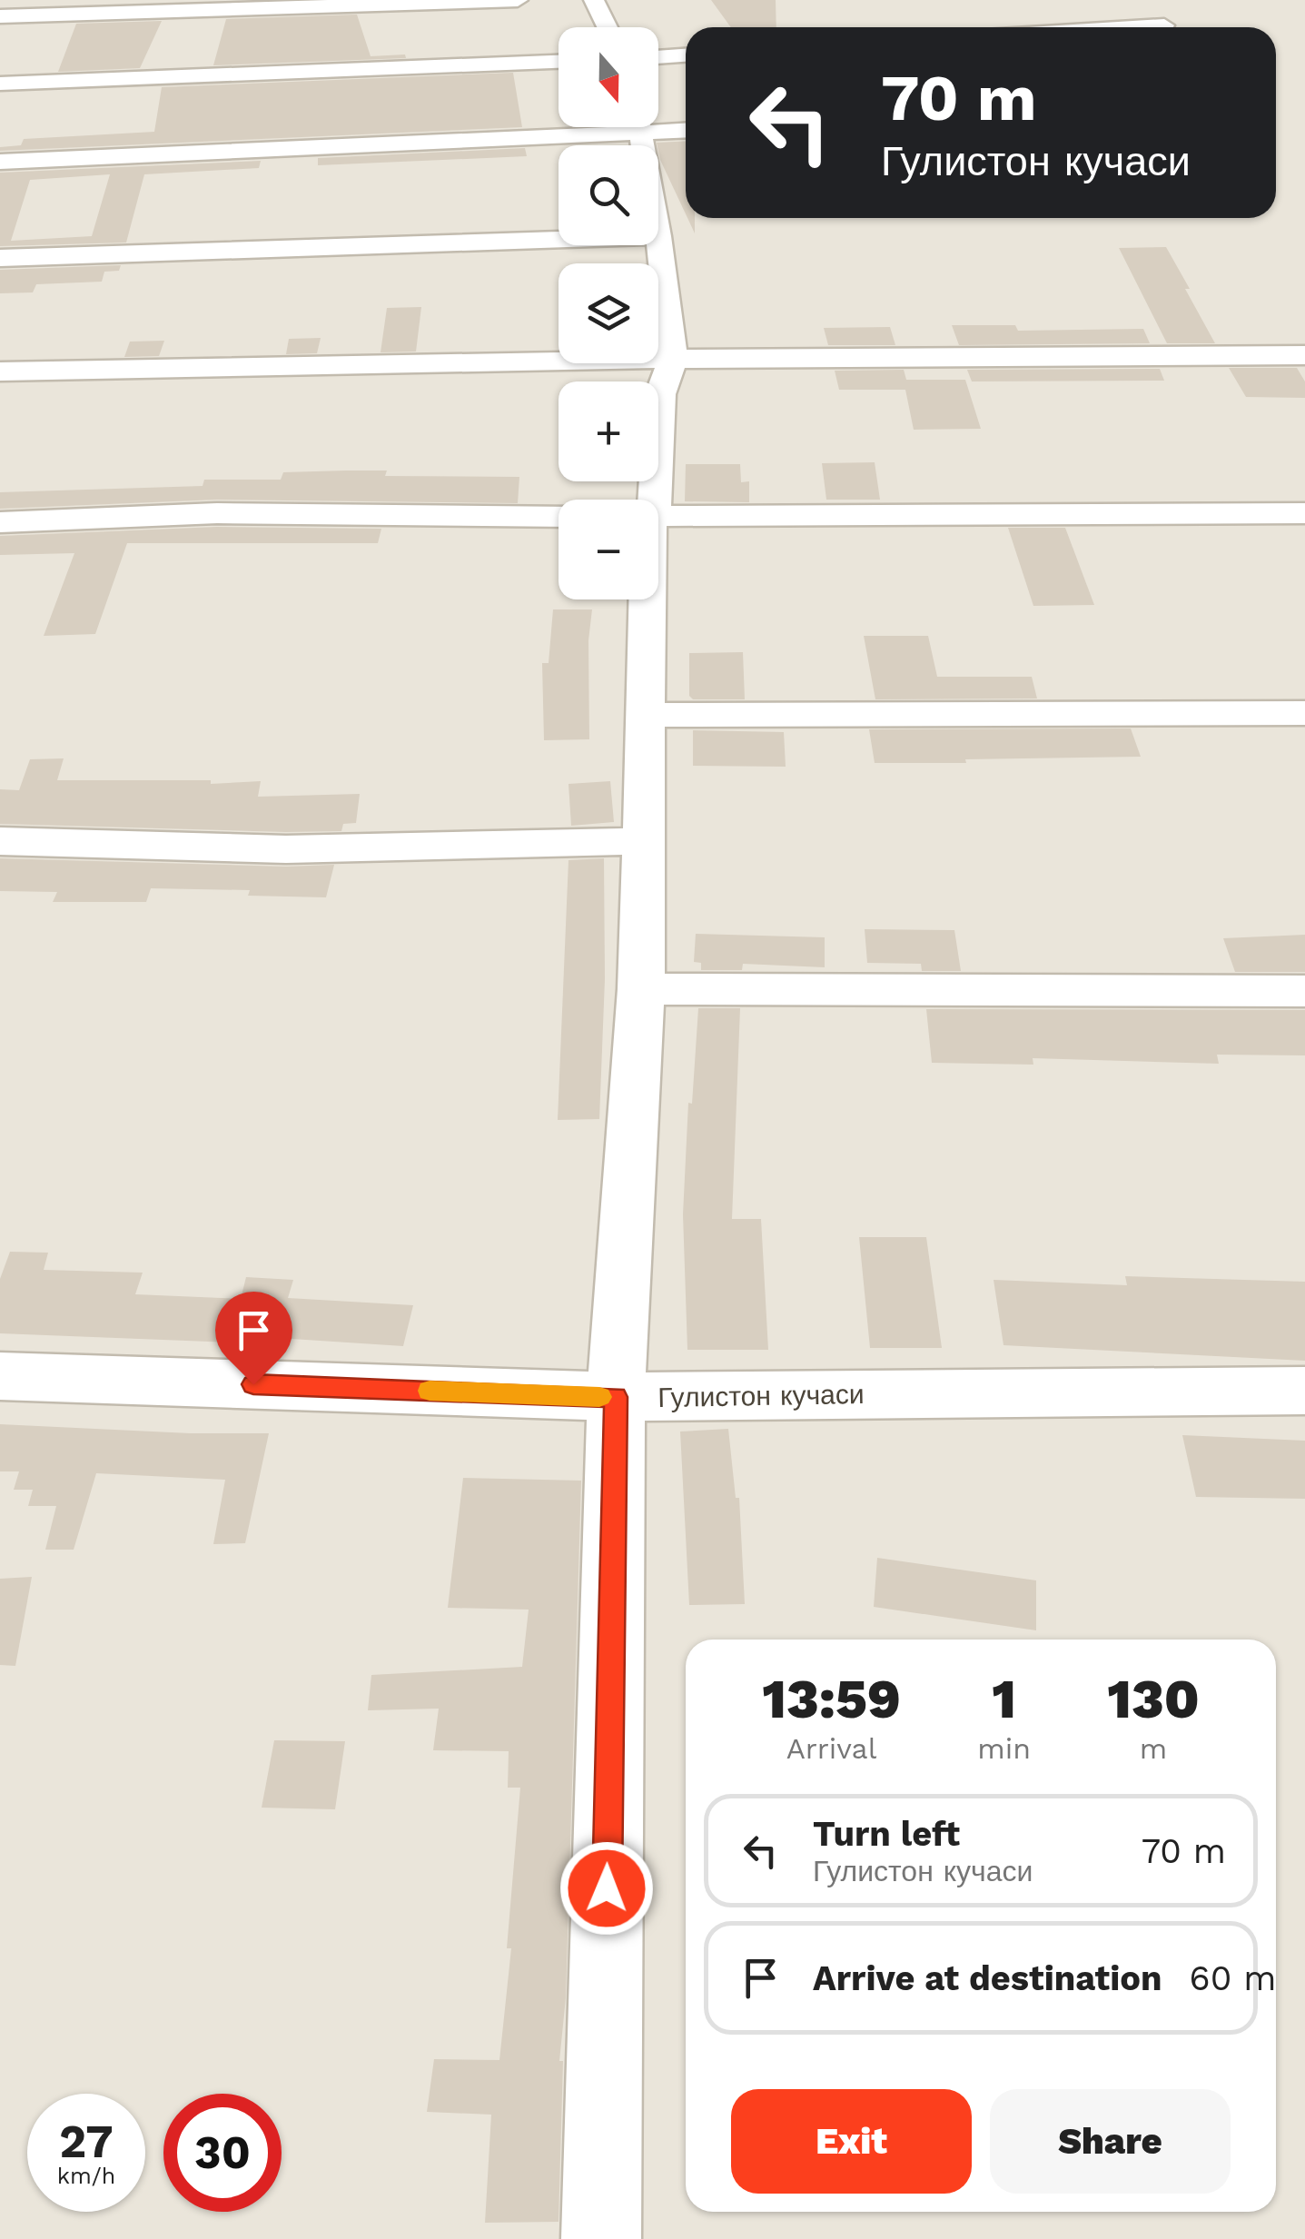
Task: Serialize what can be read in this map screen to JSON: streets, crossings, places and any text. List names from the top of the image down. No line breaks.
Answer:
{"streets":{"street":["Гулистон кучаси"]},"north":"bottom","page":{"map_buttons":["+","−"],"turn":["70 m","Гулистон кучаси"],"eta":["13:59","Arrival","1","min","130","m"],"list":[{"name":"Turn left","note":"Гулистон кучаси","value":"70 m"},{"name":"Arrive at destination","value":"60 m"}],"buttons":["Exit","Share"],"speed":"27 km/h","limit":"30"}}
